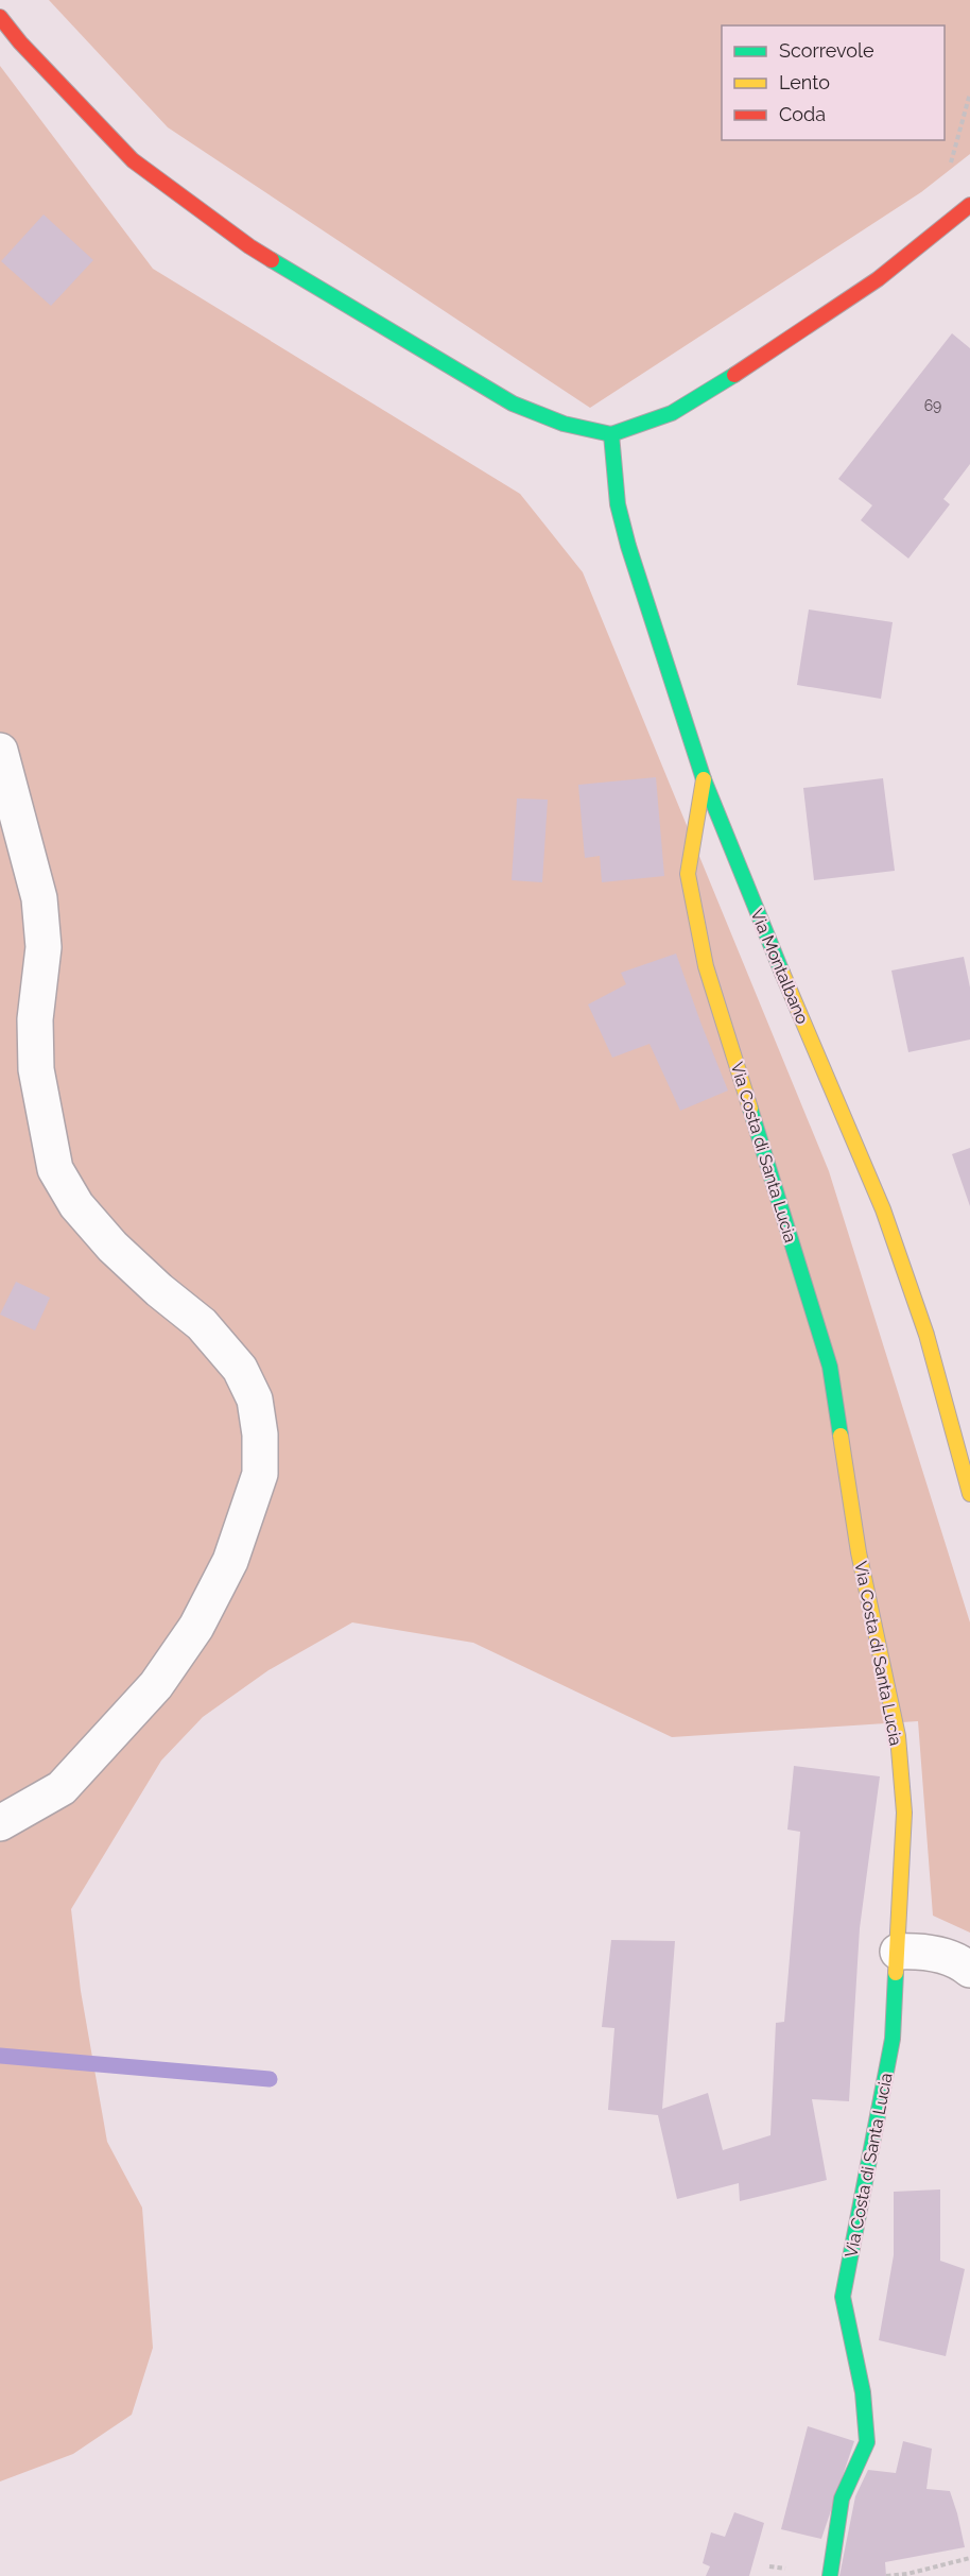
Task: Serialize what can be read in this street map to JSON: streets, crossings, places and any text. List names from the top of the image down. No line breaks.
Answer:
{"streets":{"street":["Via Montalbano","Via Costa di Santa Lucia"]},"crossings":[["Via Montalbano","Via Costa di Santa Lucia"]],"house_numbers":["69"],"legend":["Scorrevole","Lento","Coda"]}
